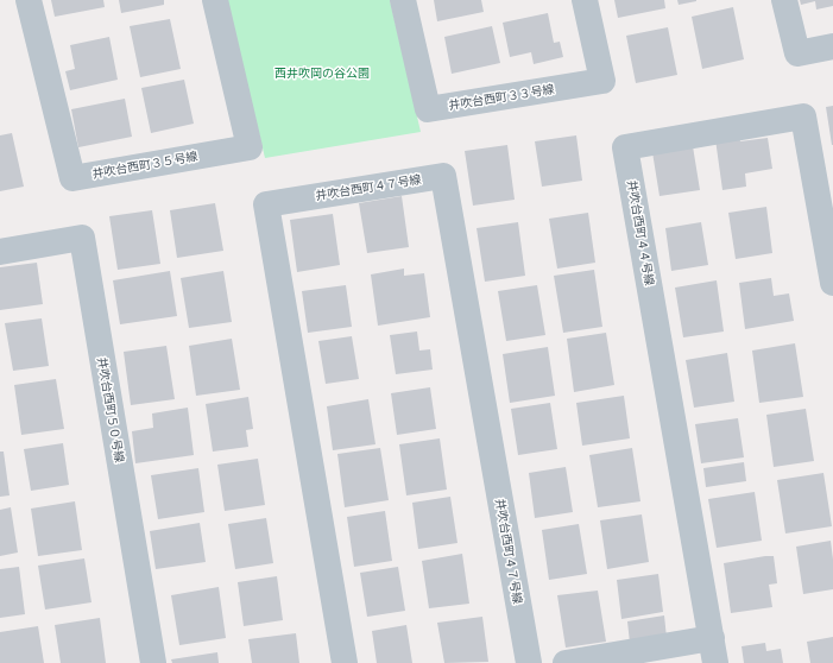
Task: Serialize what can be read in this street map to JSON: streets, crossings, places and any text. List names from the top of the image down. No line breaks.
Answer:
{"streets":{"street":["井吹台西町３３号線","井吹台西町３５号線","井吹台西町４７号線","井吹台西町４４号線","井吹台西町５０号線"]},"parks":["西井吹岡の谷公園"]}
